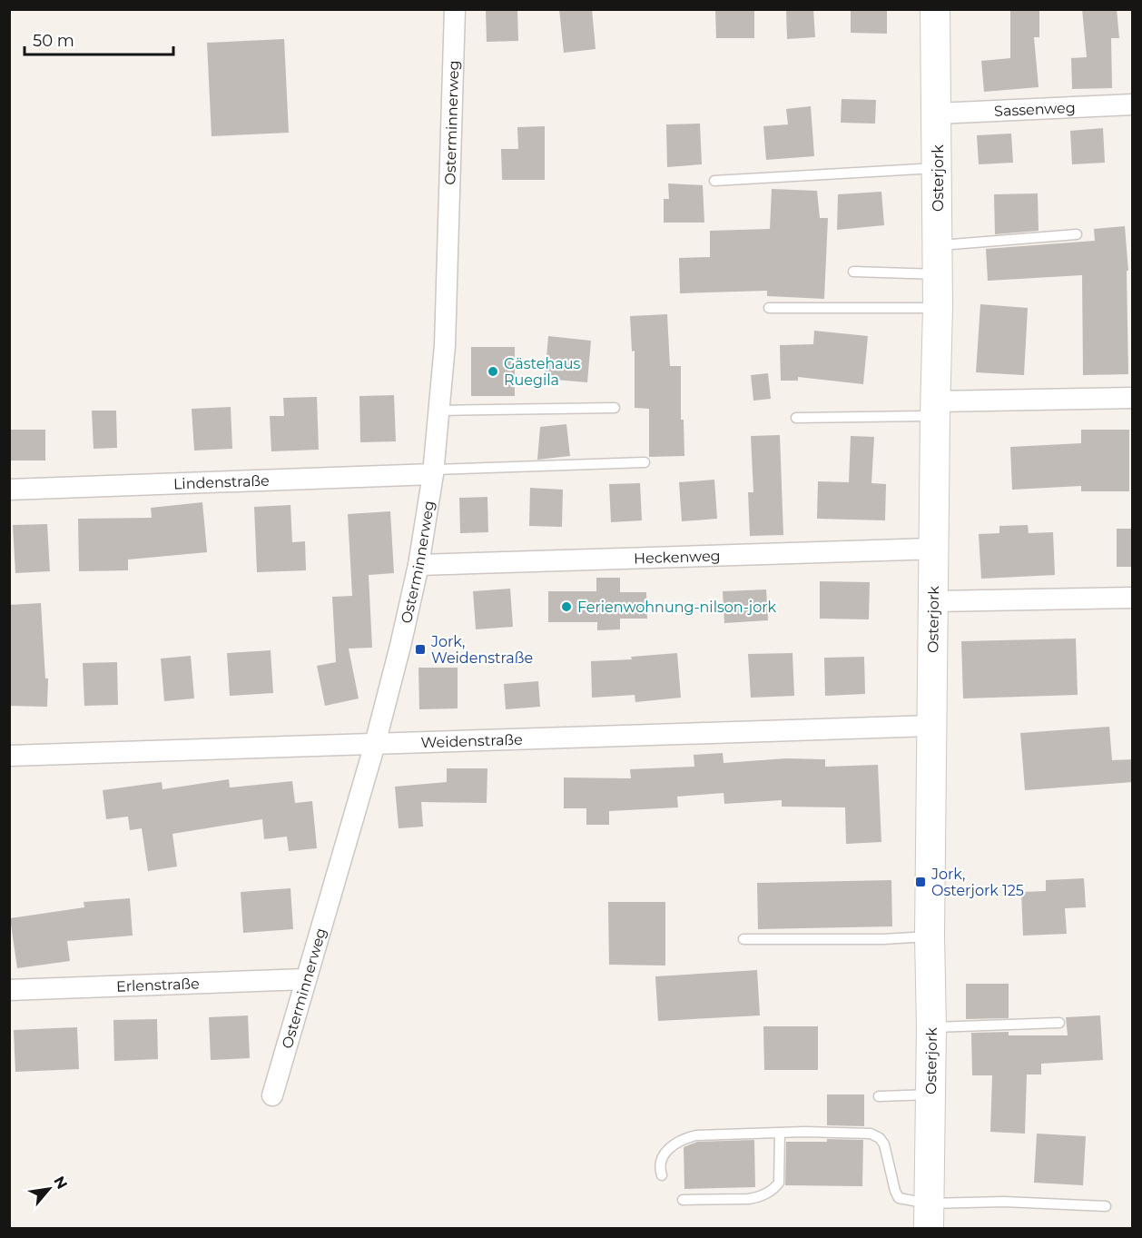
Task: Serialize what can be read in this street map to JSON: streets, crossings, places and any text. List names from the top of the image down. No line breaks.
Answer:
{"streets":{"main road":["Osterjork"],"street":["Sassenweg","Osterminnerweg","Lindenstraße","Heckenweg","Weidenstraße","Erlenstraße"]},"crossings":[["Sassenweg","Osterjork"],["Osterminnerweg","Lindenstraße"],["Osterminnerweg","Heckenweg"],["Osterminnerweg","Weidenstraße"],["Osterminnerweg","Erlenstraße"],["Osterjork","Heckenweg"],["Osterjork","Weidenstraße"]],"places":{"other":["Gästehaus Ruegila","Ferienwohnung-nilson-jork"],"transit":["Jork, Weidenstraße","Jork, Osterjork 125"]},"scale_bar":"50 m","north":"top right"}
